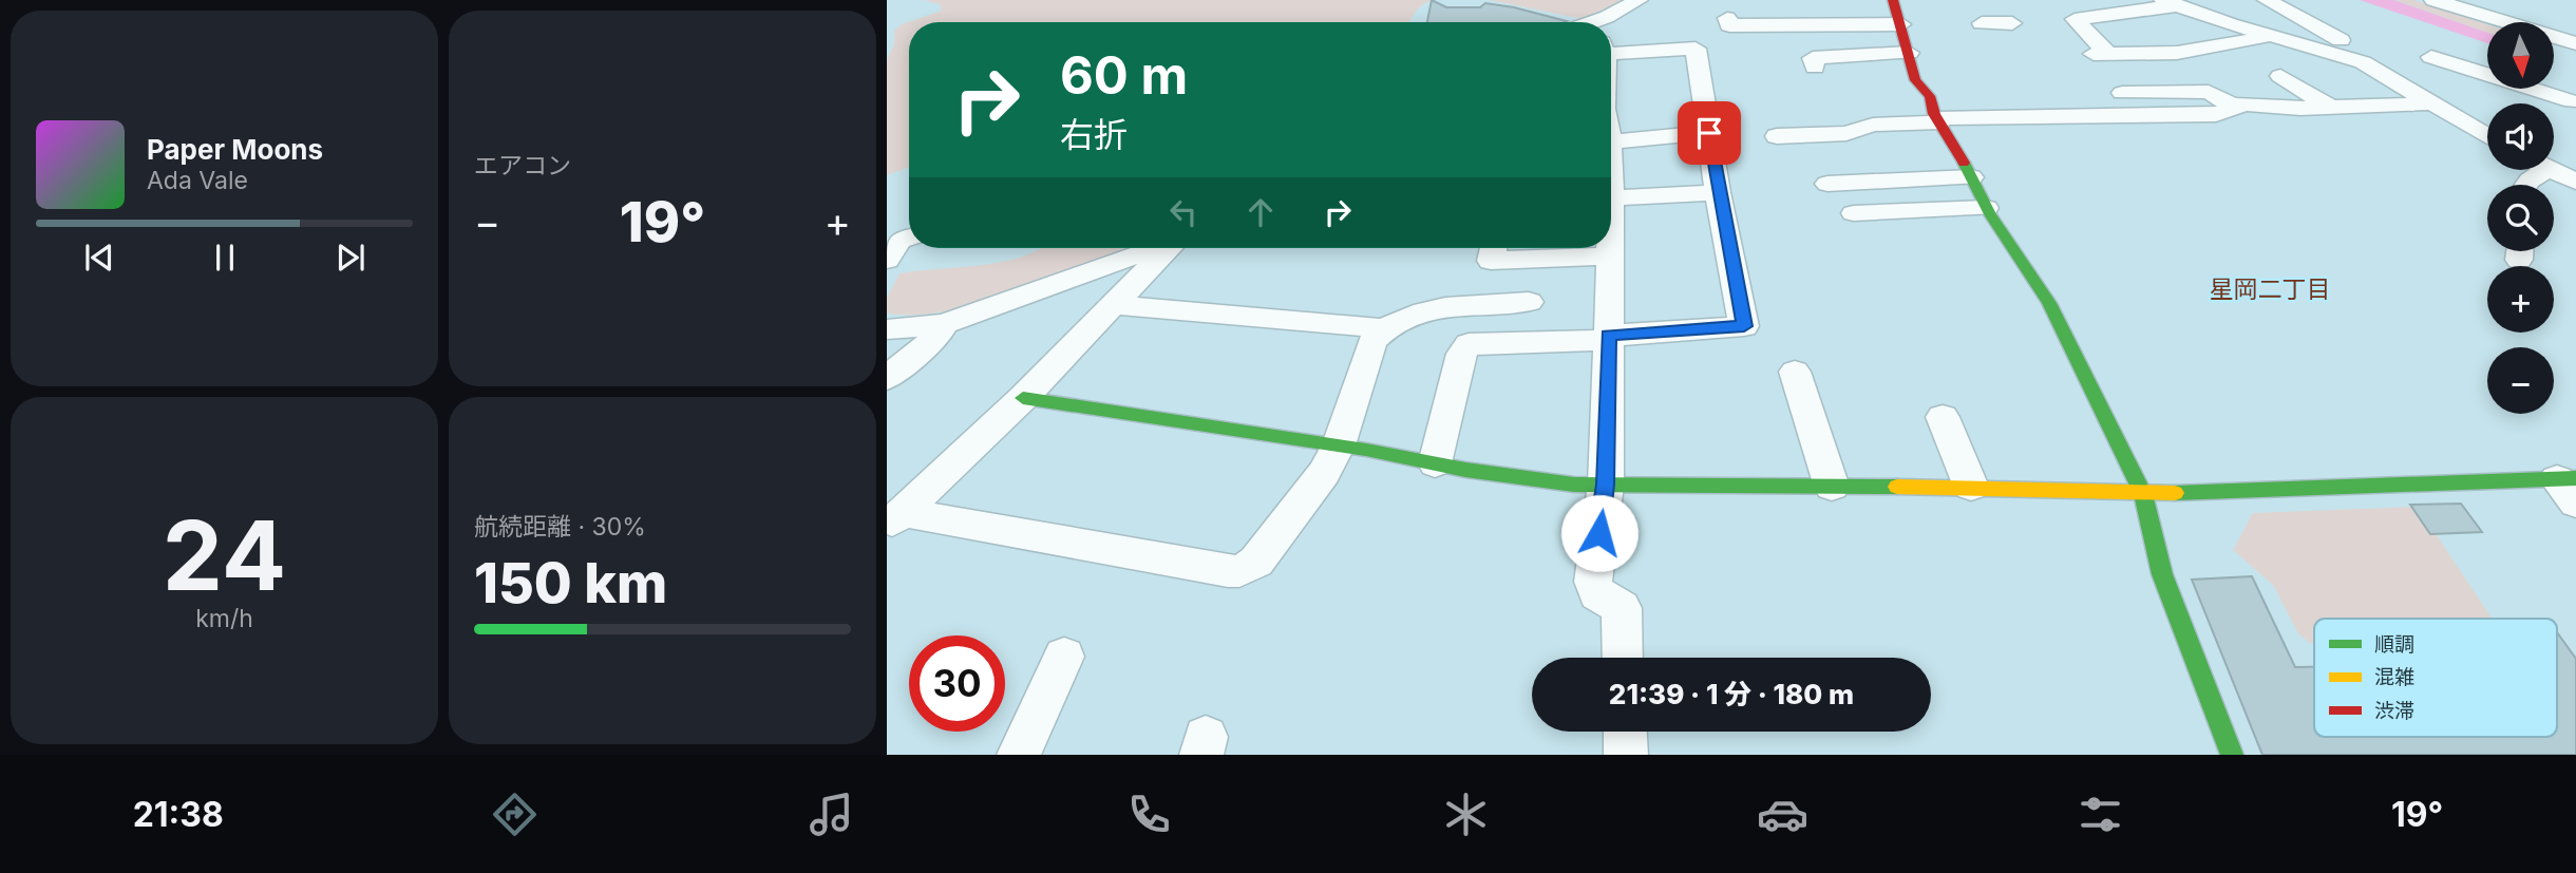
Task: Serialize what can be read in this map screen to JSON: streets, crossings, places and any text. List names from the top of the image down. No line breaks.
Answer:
{"districts":["星岡二丁目"],"legend":["順調","混雑","渋滞"],"north":"bottom","page":{"tile":["エアコン",["24","km/h"],["航続距離 · 30%","150 km"]],"map_buttons":["+","−"],"turn":["60 m","右折"],"song":["Paper Moons","Ada Vale"],"heat":["−","19°","+"],"limit":"30","trip":"21:39 · 1 分 · 180 m","tabs":["21:38","19°"]}}
